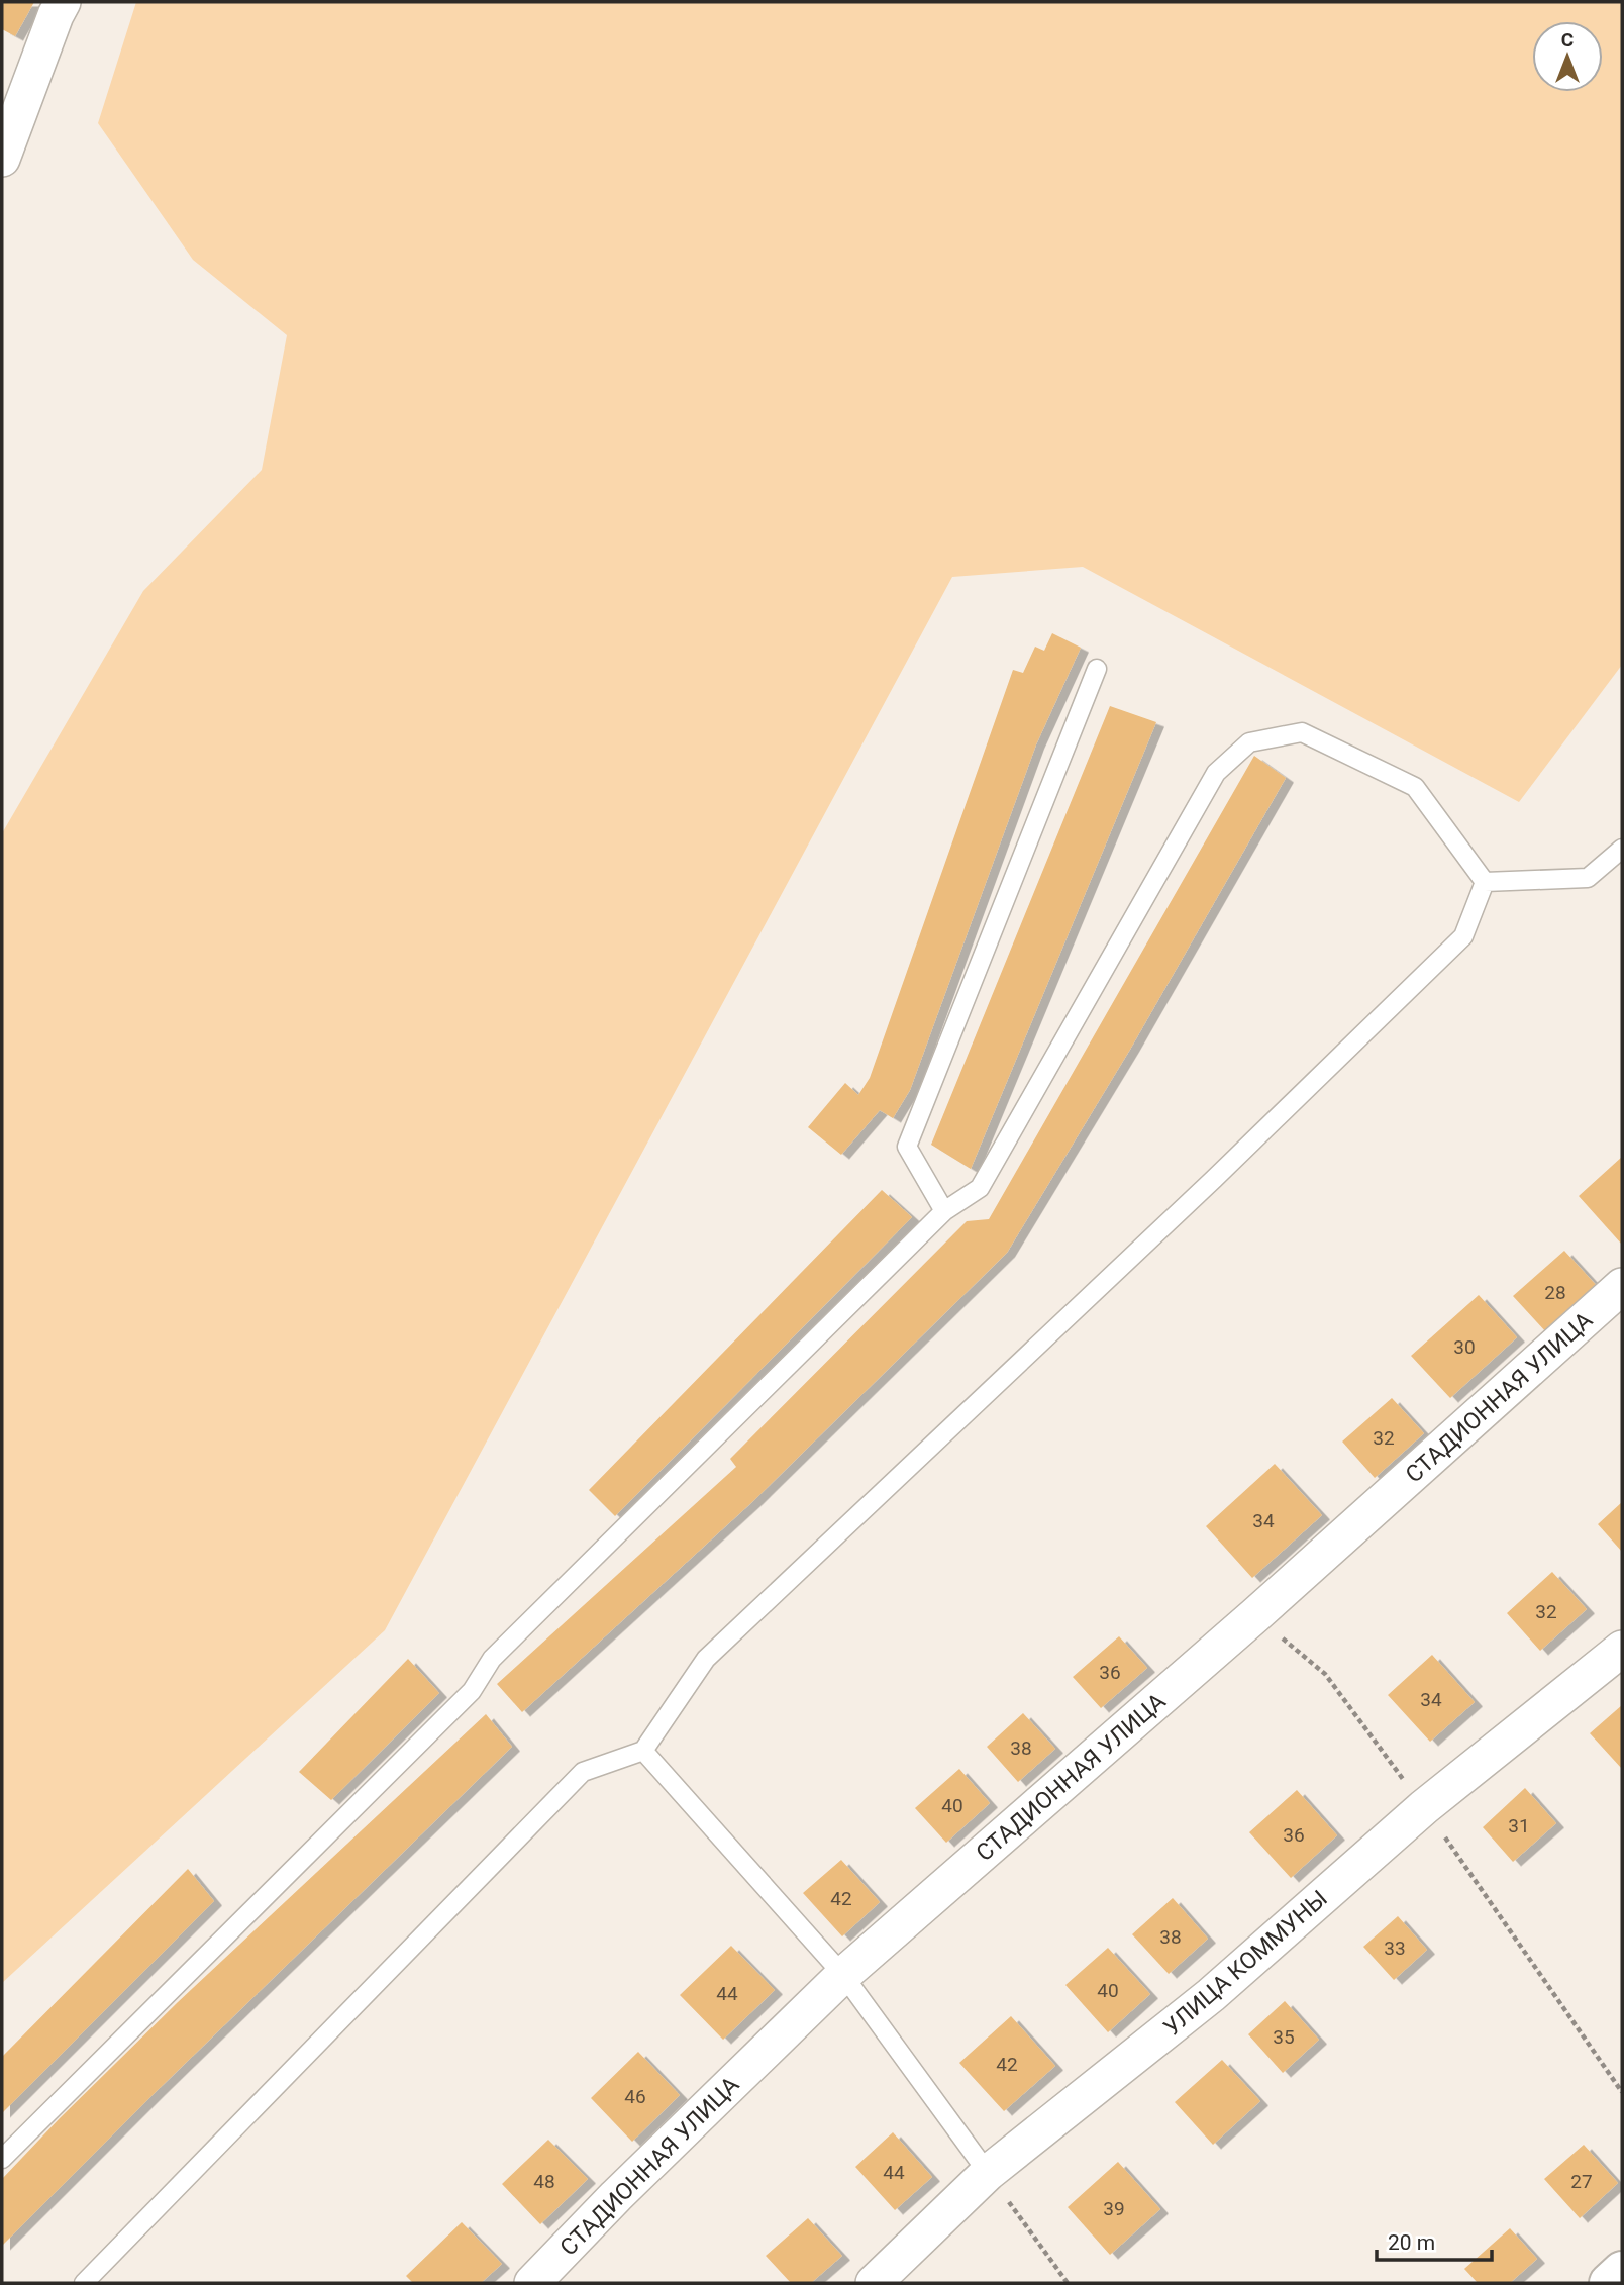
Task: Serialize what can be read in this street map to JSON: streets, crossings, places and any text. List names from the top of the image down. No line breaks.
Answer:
{"streets":{"street":["СТАДИОННАЯ УЛИЦА","УЛИЦА КОММУНЫ"]},"house_numbers":["28","30","32","34","32","36","34","38","40","31","36","42","38","33","40","44","35","42","46","44","48","27","39"],"scale_bar":"20 m","north":"top"}
